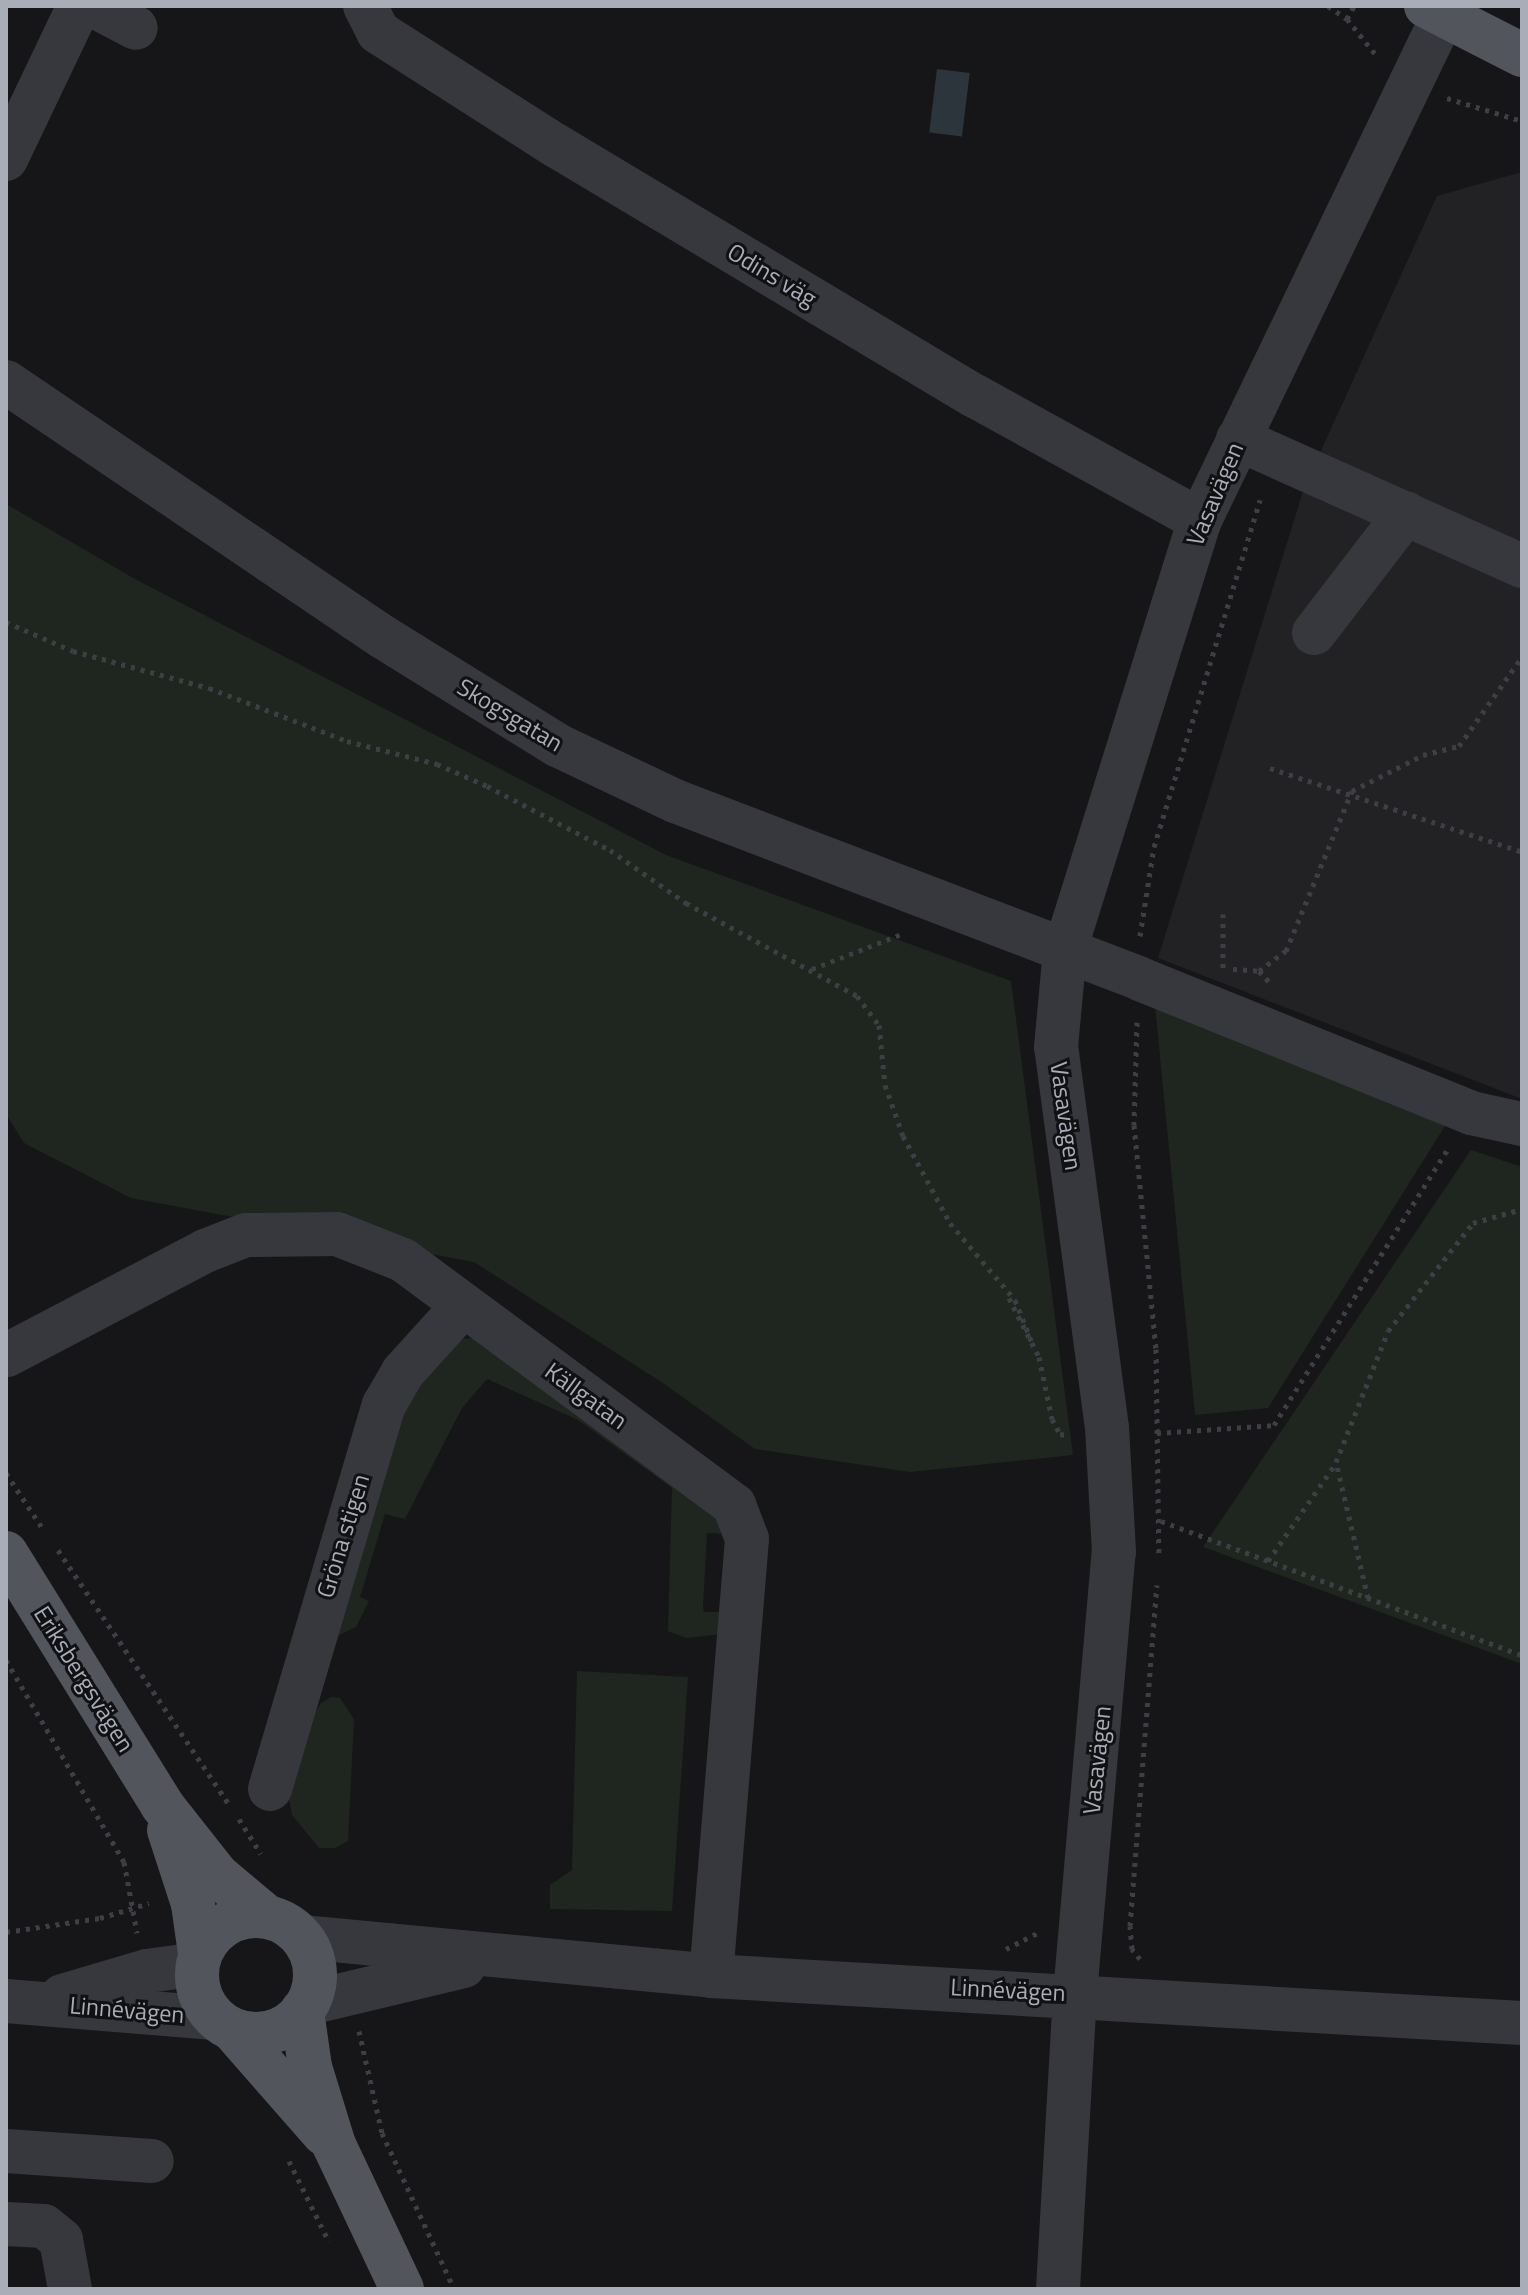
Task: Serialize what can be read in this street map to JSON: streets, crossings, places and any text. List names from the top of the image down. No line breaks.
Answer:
{"streets":{"main road":["Eriksbergsvägen"],"street":["Odins väg","Vasavägen","Skogsgatan","Källgatan","Gröna stigen","Linnévägen"]},"crossings":[["Odins väg","Vasavägen"],["Vasavägen","Skogsgatan"],["Vasavägen","Linnévägen"],["Källgatan","Gröna stigen"],["Källgatan","Linnévägen"],["Eriksbergsvägen","Linnévägen"]]}
